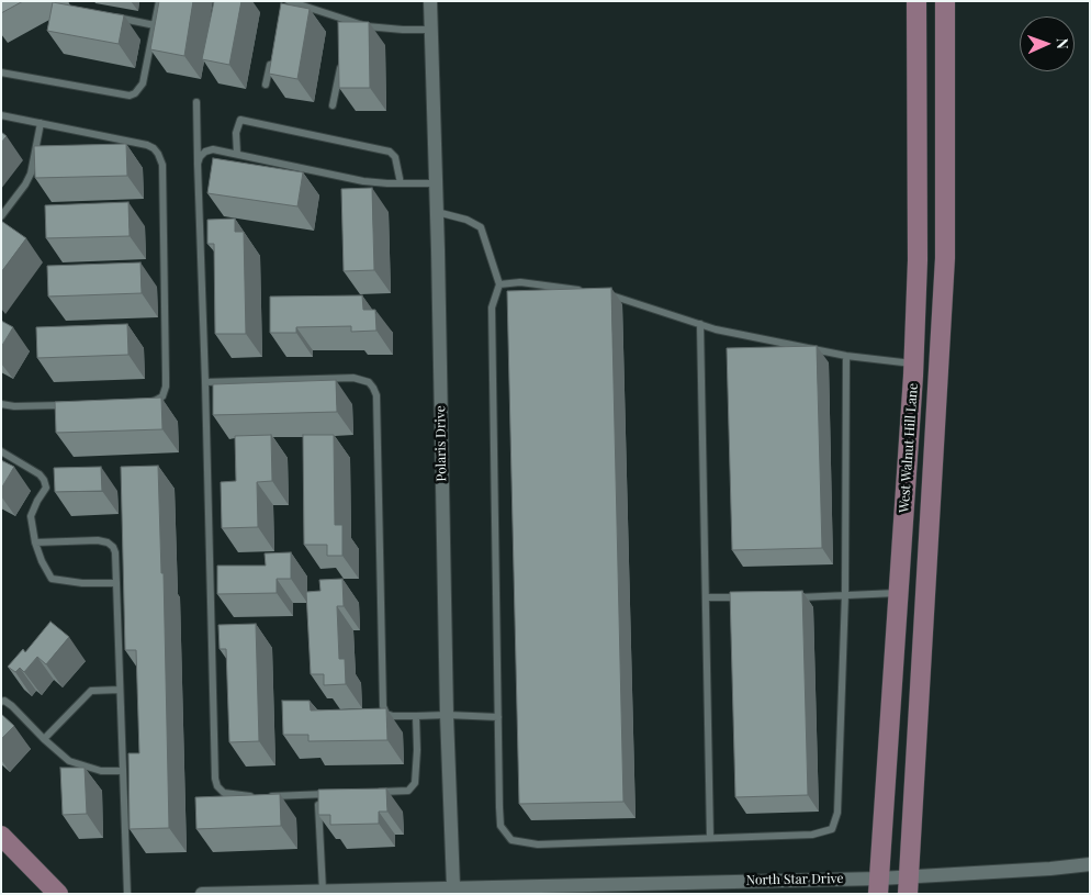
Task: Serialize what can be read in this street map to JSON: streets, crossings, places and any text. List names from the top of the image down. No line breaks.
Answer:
{"streets":{"main road":["West Walnut Hill Lane"],"street":["Polaris Drive","North Star Drive"]},"crossings":[["Polaris Drive","North Star Drive"],["West Walnut Hill Lane","North Star Drive"]],"north":"right"}
